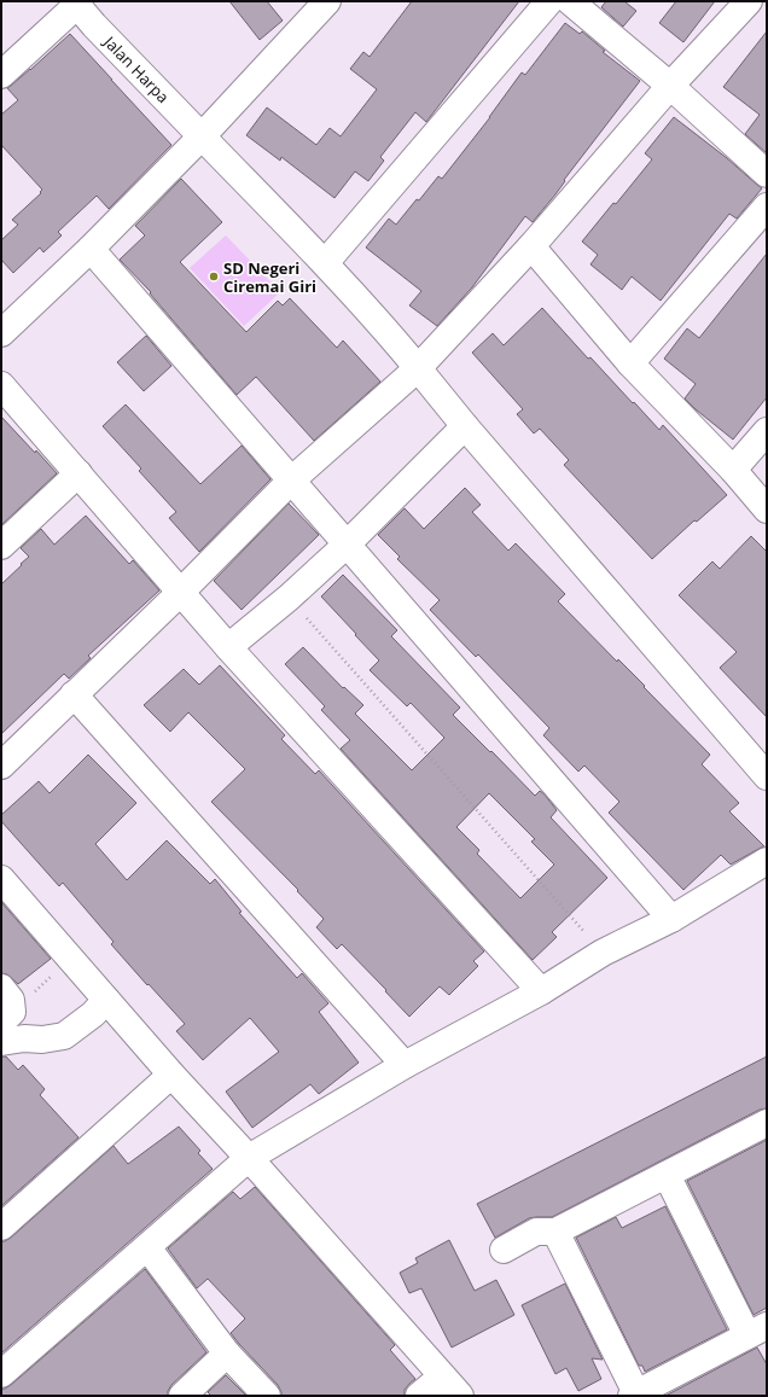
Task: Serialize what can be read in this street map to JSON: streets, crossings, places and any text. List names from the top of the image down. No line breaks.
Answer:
{"streets":{"street":["Jalan Harpa"]},"places":["SD Negeri Ciremai Giri"]}
